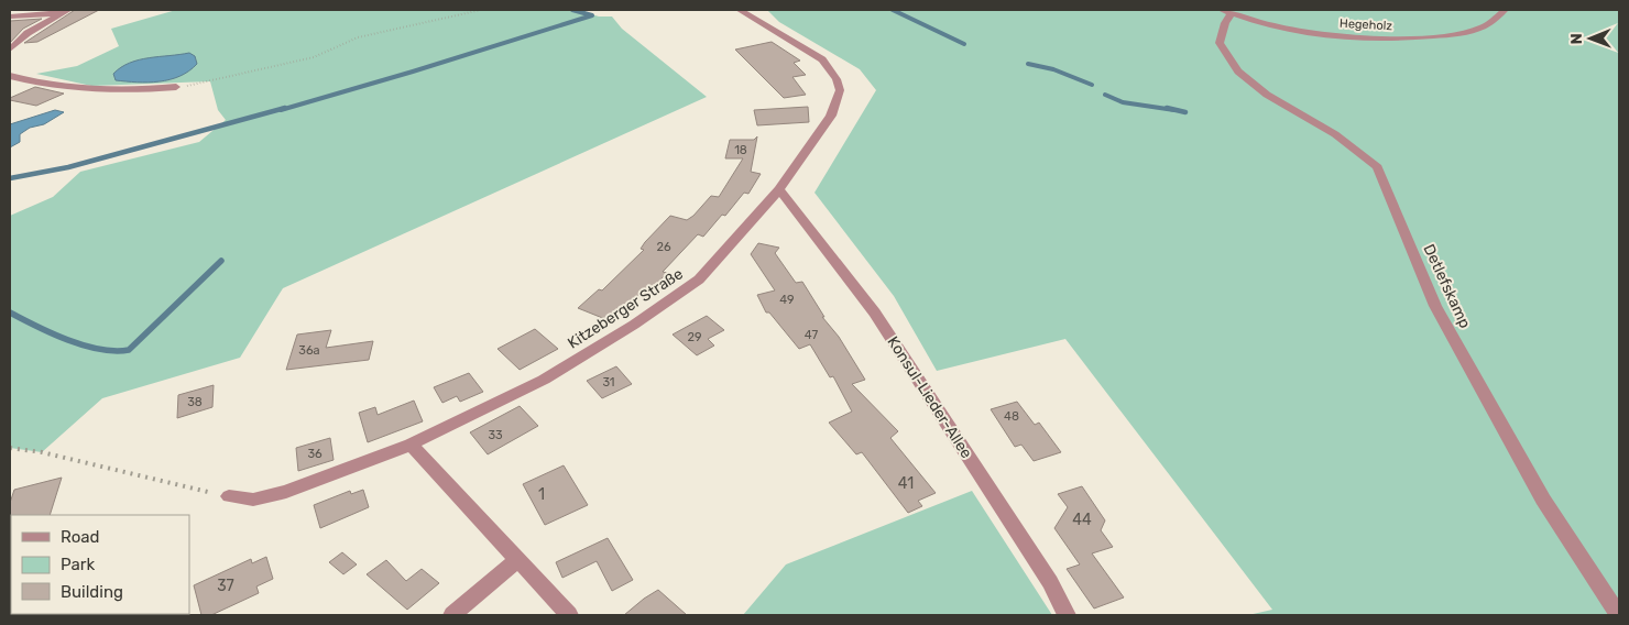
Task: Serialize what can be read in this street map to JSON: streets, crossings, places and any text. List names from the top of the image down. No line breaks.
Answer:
{"streets":{"street":["Hegeholz","Detlefskamp","Kitzeberger Straße","Konsul-Lieder-Allee"]},"crossings":[["Hegeholz","Detlefskamp"],["Kitzeberger Straße","Konsul-Lieder-Allee"]],"house_numbers":["18","26","49","47","29","36a","31","38","48","33","36","41","1","44","37"],"legend":["Road","Park","Building"],"north":"left"}
